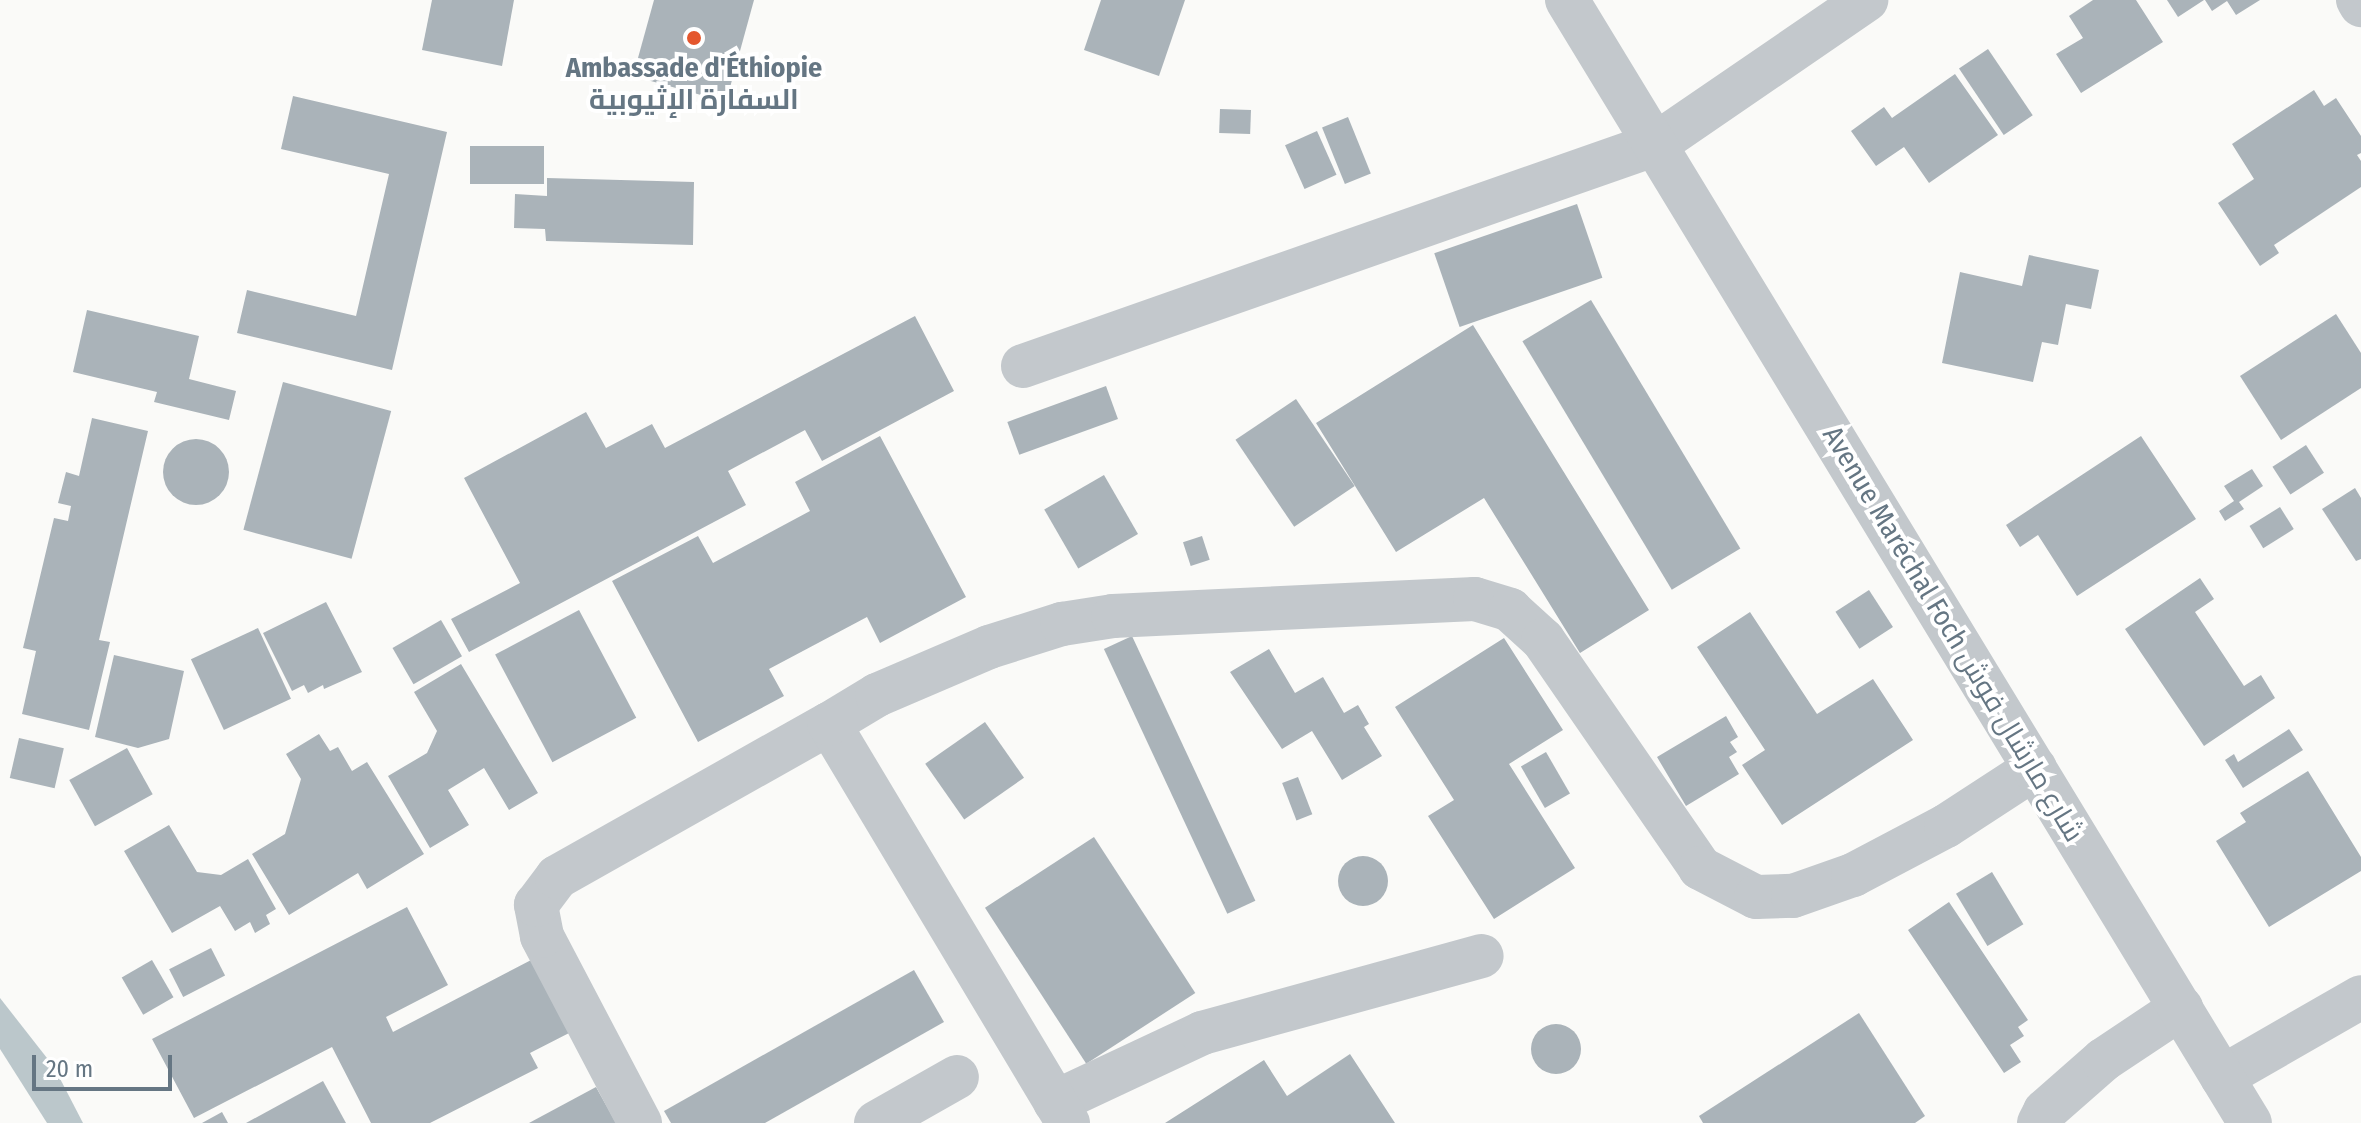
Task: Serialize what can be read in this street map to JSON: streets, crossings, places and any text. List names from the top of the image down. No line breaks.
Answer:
{"streets":{"street":["Avenue Maréchal Foch شارع مارشال فوش"]},"places":["Ambassade d'Éthiopie السفارة الإثيوبية"],"scale_bar":"20 m"}
